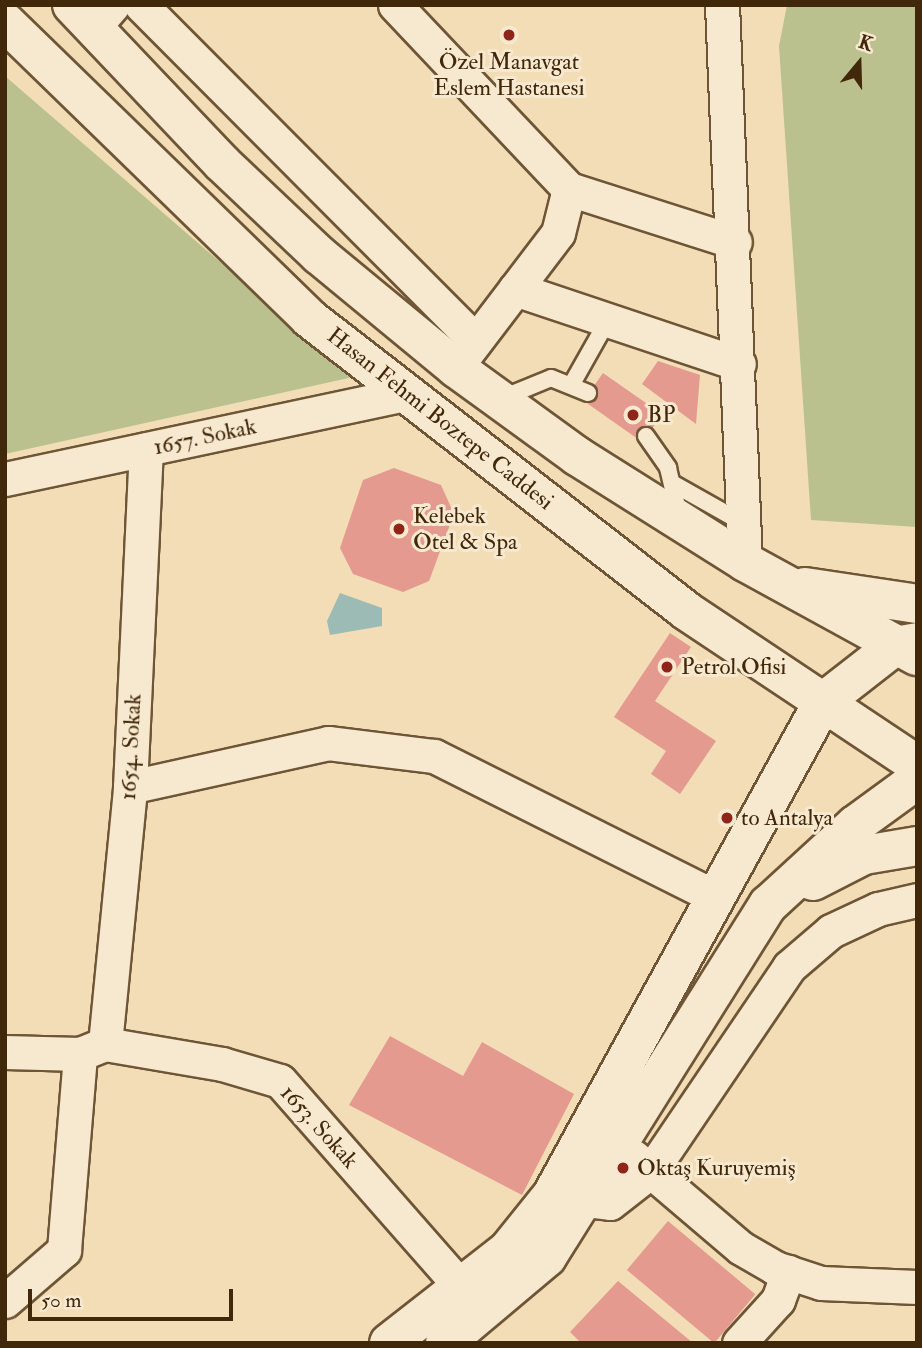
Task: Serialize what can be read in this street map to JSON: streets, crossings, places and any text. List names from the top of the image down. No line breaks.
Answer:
{"streets":{"main road":["Hasan Fehmi Boztepe Caddesi"],"street":["1657. Sokak","1654. Sokak","1653. Sokak"]},"crossings":[["Hasan Fehmi Boztepe Caddesi","1657. Sokak"],["1657. Sokak","1654. Sokak"],["1654. Sokak","1653. Sokak"]],"places":["Özel Manavgat Eslem Hastanesi","BP","Kelebek Otel & Spa","Petrol Ofisi","to Antalya","Oktaş Kuruyemiş"],"scale_bar":"50 m","north":"top"}
